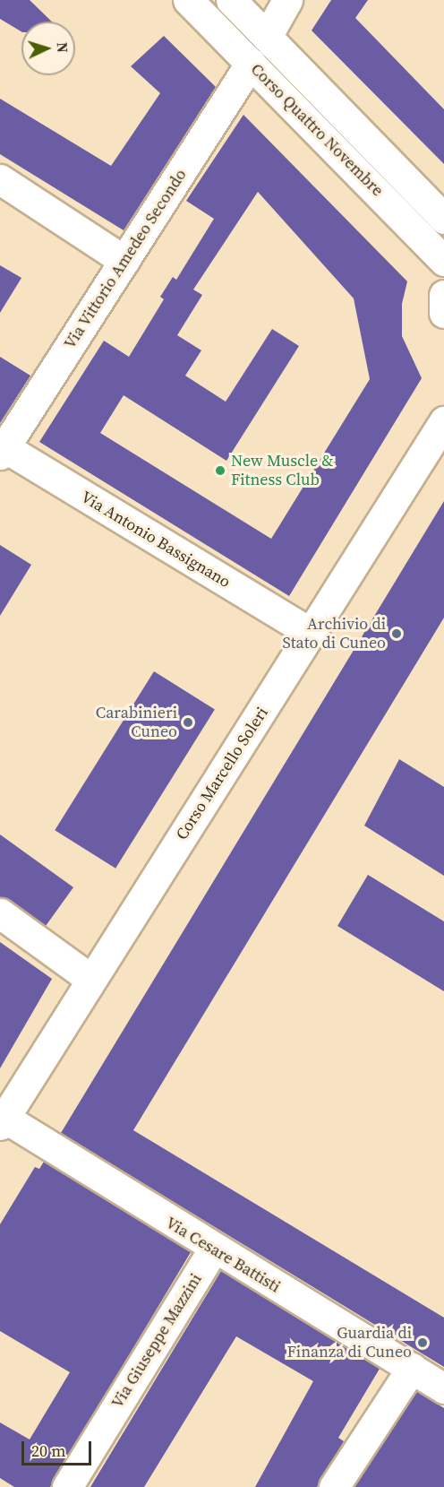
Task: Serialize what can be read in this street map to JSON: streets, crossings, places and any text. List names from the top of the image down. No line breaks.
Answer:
{"streets":{"street":["Corso Quattro Novembre","Via Vittorio Amedeo Secondo","Via Antonio Bassignano","Corso Marcello Soleri","Via Cesare Battisti","Via Giuseppe Mazzini"]},"crossings":[["Corso Quattro Novembre","Via Vittorio Amedeo Secondo"],["Via Vittorio Amedeo Secondo","Via Antonio Bassignano"],["Via Antonio Bassignano","Corso Marcello Soleri"],["Corso Marcello Soleri","Via Cesare Battisti"],["Via Cesare Battisti","Via Giuseppe Mazzini"]],"places":["New Muscle & Fitness Club","Archivio di Stato di Cuneo","Carabinieri Cuneo","Guardia di Finanza di Cuneo"],"scale_bar":"20 m","north":"right"}
